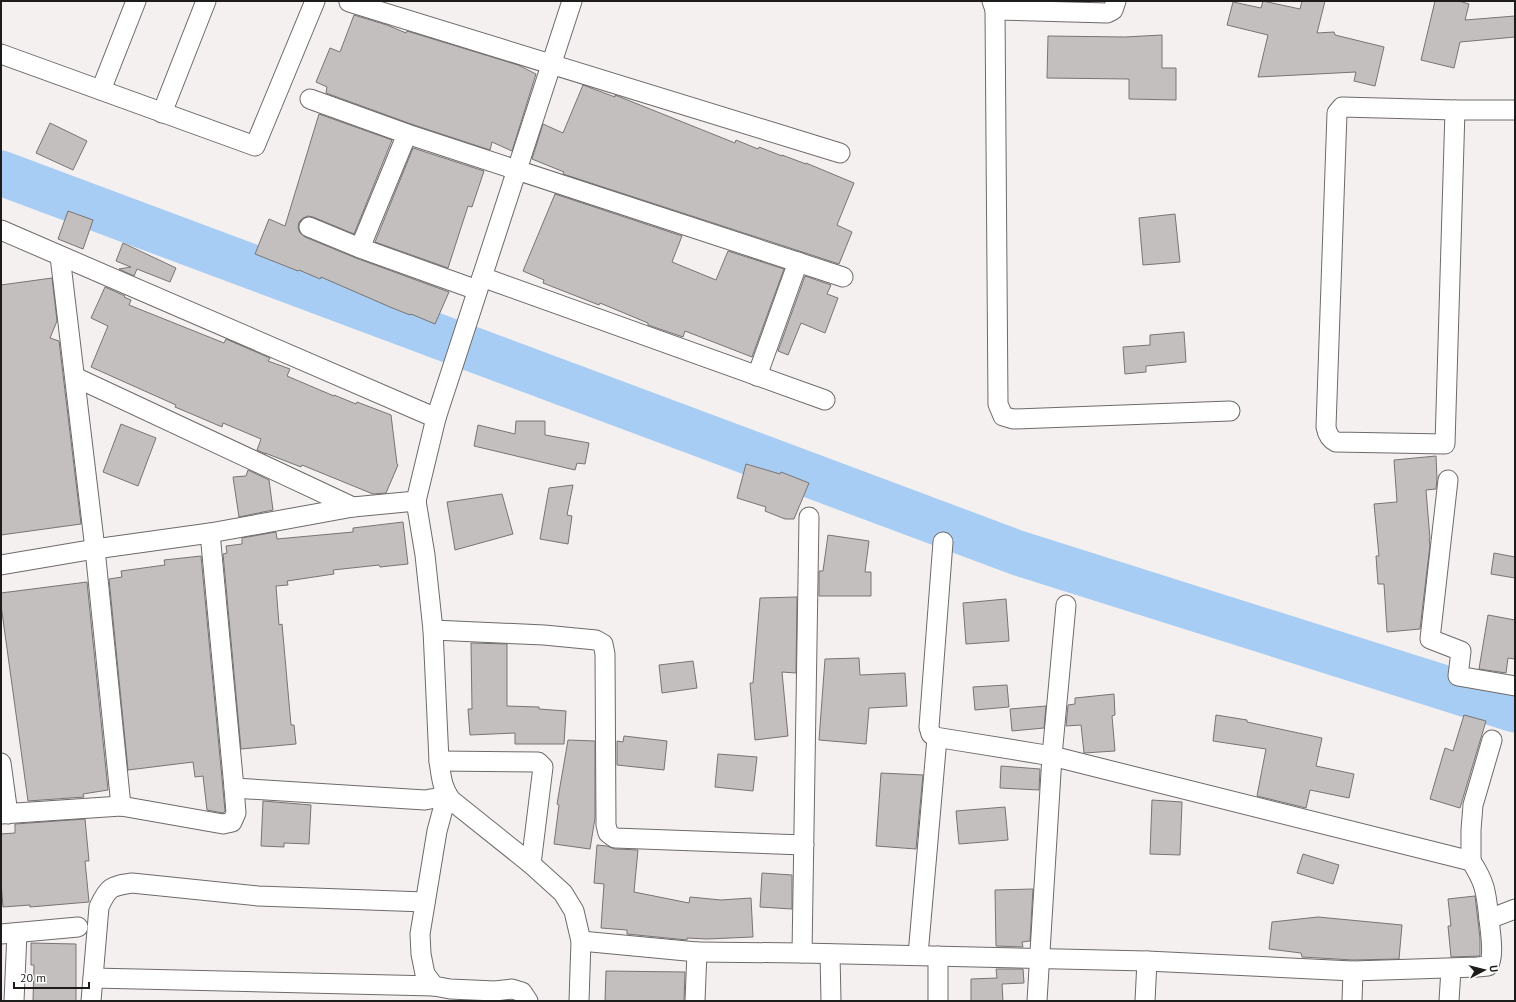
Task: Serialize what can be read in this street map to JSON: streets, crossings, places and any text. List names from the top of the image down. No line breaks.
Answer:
{"scale_bar":"20 m","north":"right"}
